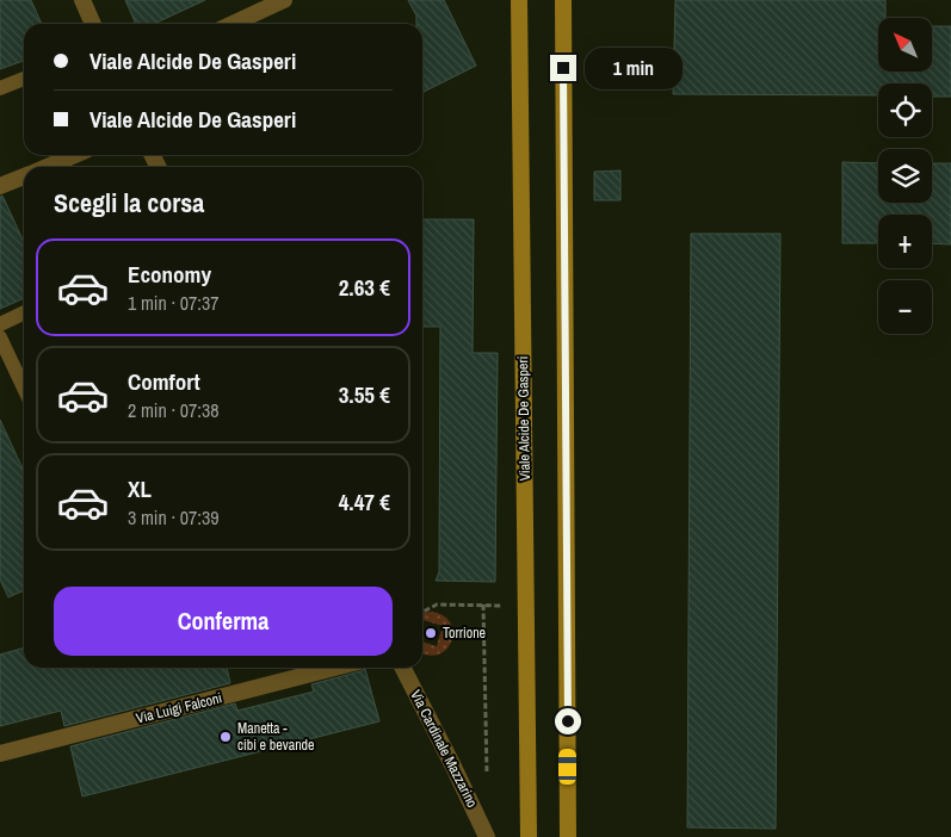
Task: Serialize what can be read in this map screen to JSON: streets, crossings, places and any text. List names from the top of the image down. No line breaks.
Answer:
{"streets":{"main road":["Viale Alcide De Gasperi"],"street":["Via Luigi Falconi","Via Cardinale Mazzarino"]},"places":["Torrione","Manetta - cibi e bevande"],"north":"top left","page":{"map_buttons":["+","−"],"banner":["Viale Alcide De Gasperi","Viale Alcide De Gasperi"],"bubble":"1 min","heading":"Scegli la corsa","list":[{"name":"Economy","note":"1 min · 07:37","value":"2.63 €"},{"name":"Comfort","note":"2 min · 07:38","value":"3.55 €"},{"name":"XL","note":"3 min · 07:39","value":"4.47 €"}],"buttons":"Conferma"}}
